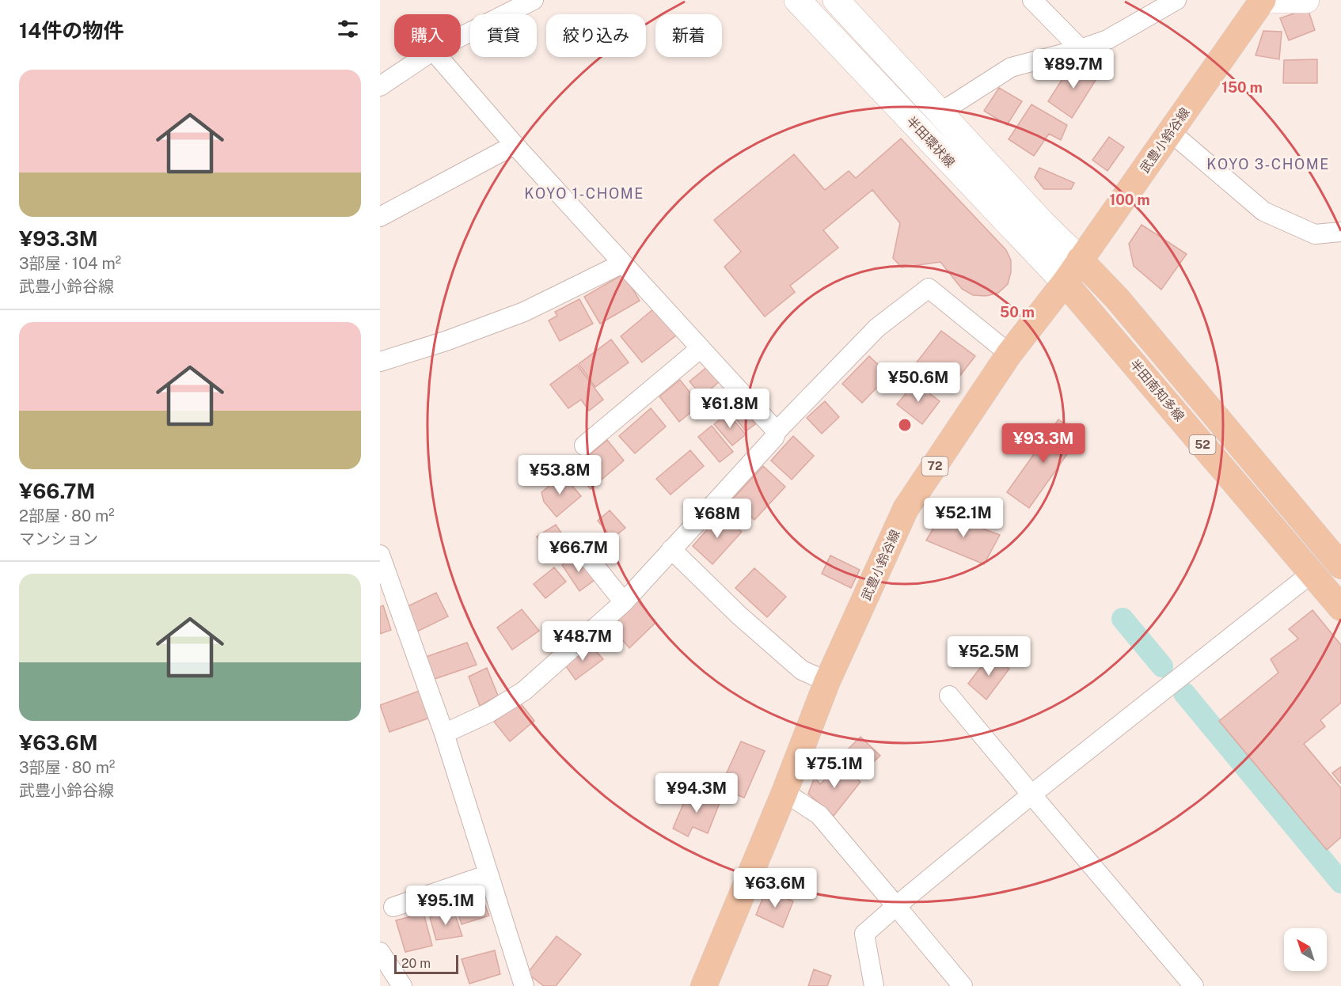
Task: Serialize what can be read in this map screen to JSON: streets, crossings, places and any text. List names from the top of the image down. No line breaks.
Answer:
{"streets":{"main road":["武豊小鈴谷線","半田環状線","半田南知多線","52","72"]},"crossings":[["武豊小鈴谷線","半田環状線"],["武豊小鈴谷線","半田南知多線"],["武豊小鈴谷線","52"],["半田環状線","半田南知多線"],["半田環状線","52"]],"districts":["KOYO 3-CHOME","KOYO 1-CHOME"],"scale_bar":"20 m","north":"top left","page":{"heading":"14件の物件","chip":["購入","賃貸","絞り込み","新着"],"price":["¥89.7M","¥50.6M","¥61.8M","¥93.3M","¥53.8M","¥52.1M","¥68M","¥66.7M","¥48.7M","¥52.5M","¥75.1M","¥94.3M","¥63.6M","¥95.1M"],"list":[{"name":"¥93.3M","note":"3部屋 · 104 m² · 武豊小鈴谷線"},{"name":"¥66.7M","note":"2部屋 · 80 m² · マンション"},{"name":"¥63.6M","note":"3部屋 · 80 m² · 武豊小鈴谷線"}],"scale":"20 m"},"rings":["150 m","100 m","50 m"]}
